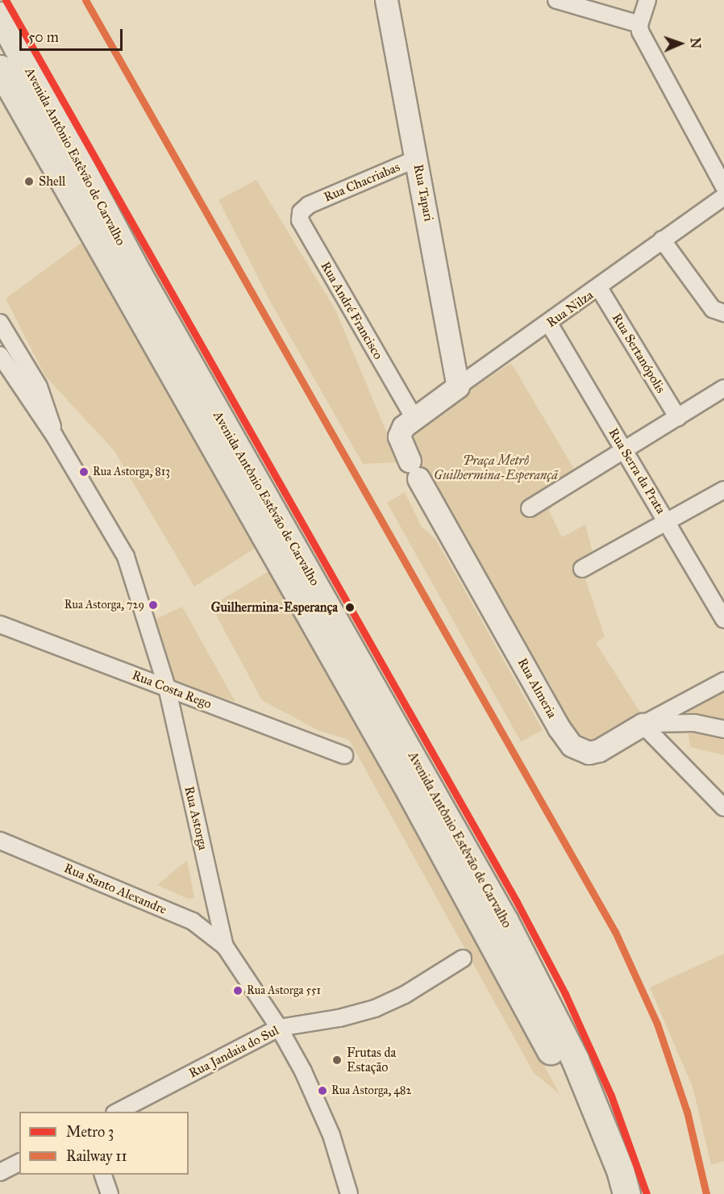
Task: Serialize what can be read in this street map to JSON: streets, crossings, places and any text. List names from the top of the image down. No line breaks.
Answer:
{"streets":{"highway":["Avenida Antônio Estêvão de Carvalho"],"street":["Rua Chacriabas","Rua Tapari","Rua Nilza","Rua André Francisco","Rua Sertanópolis","Rua Serra da Prata","Rua Almeria","Rua Costa Rego","Rua Astorga","Rua Santo Alexandre","Rua Jandaia do Sul"]},"crossings":[["Rua Chacriabas","Rua Tapari"],["Rua Chacriabas","Rua André Francisco"],["Rua Tapari","Rua Nilza"],["Rua Nilza","Rua André Francisco"],["Rua Nilza","Rua Sertanópolis"],["Rua Nilza","Rua Serra da Prata"],["Rua Nilza","Rua Almeria"],["Rua André Francisco","Rua Almeria"],["Rua Costa Rego","Rua Astorga"],["Rua Astorga","Rua Santo Alexandre"],["Rua Astorga","Rua Jandaia do Sul"]],"parks":["Praça Metrô Guilhermina-Esperançã"],"places":["Shell","Rua Astorga, 813","Rua Astorga, 729","Guilhermina-Esperança","Rua Astorga 551","Frutas da Estação","Rua Astorga, 482"],"lines":["metro line 3","rail line 11"],"legend":["Metro 3","Railway 11"],"scale_bar":"50 m","north":"right"}
